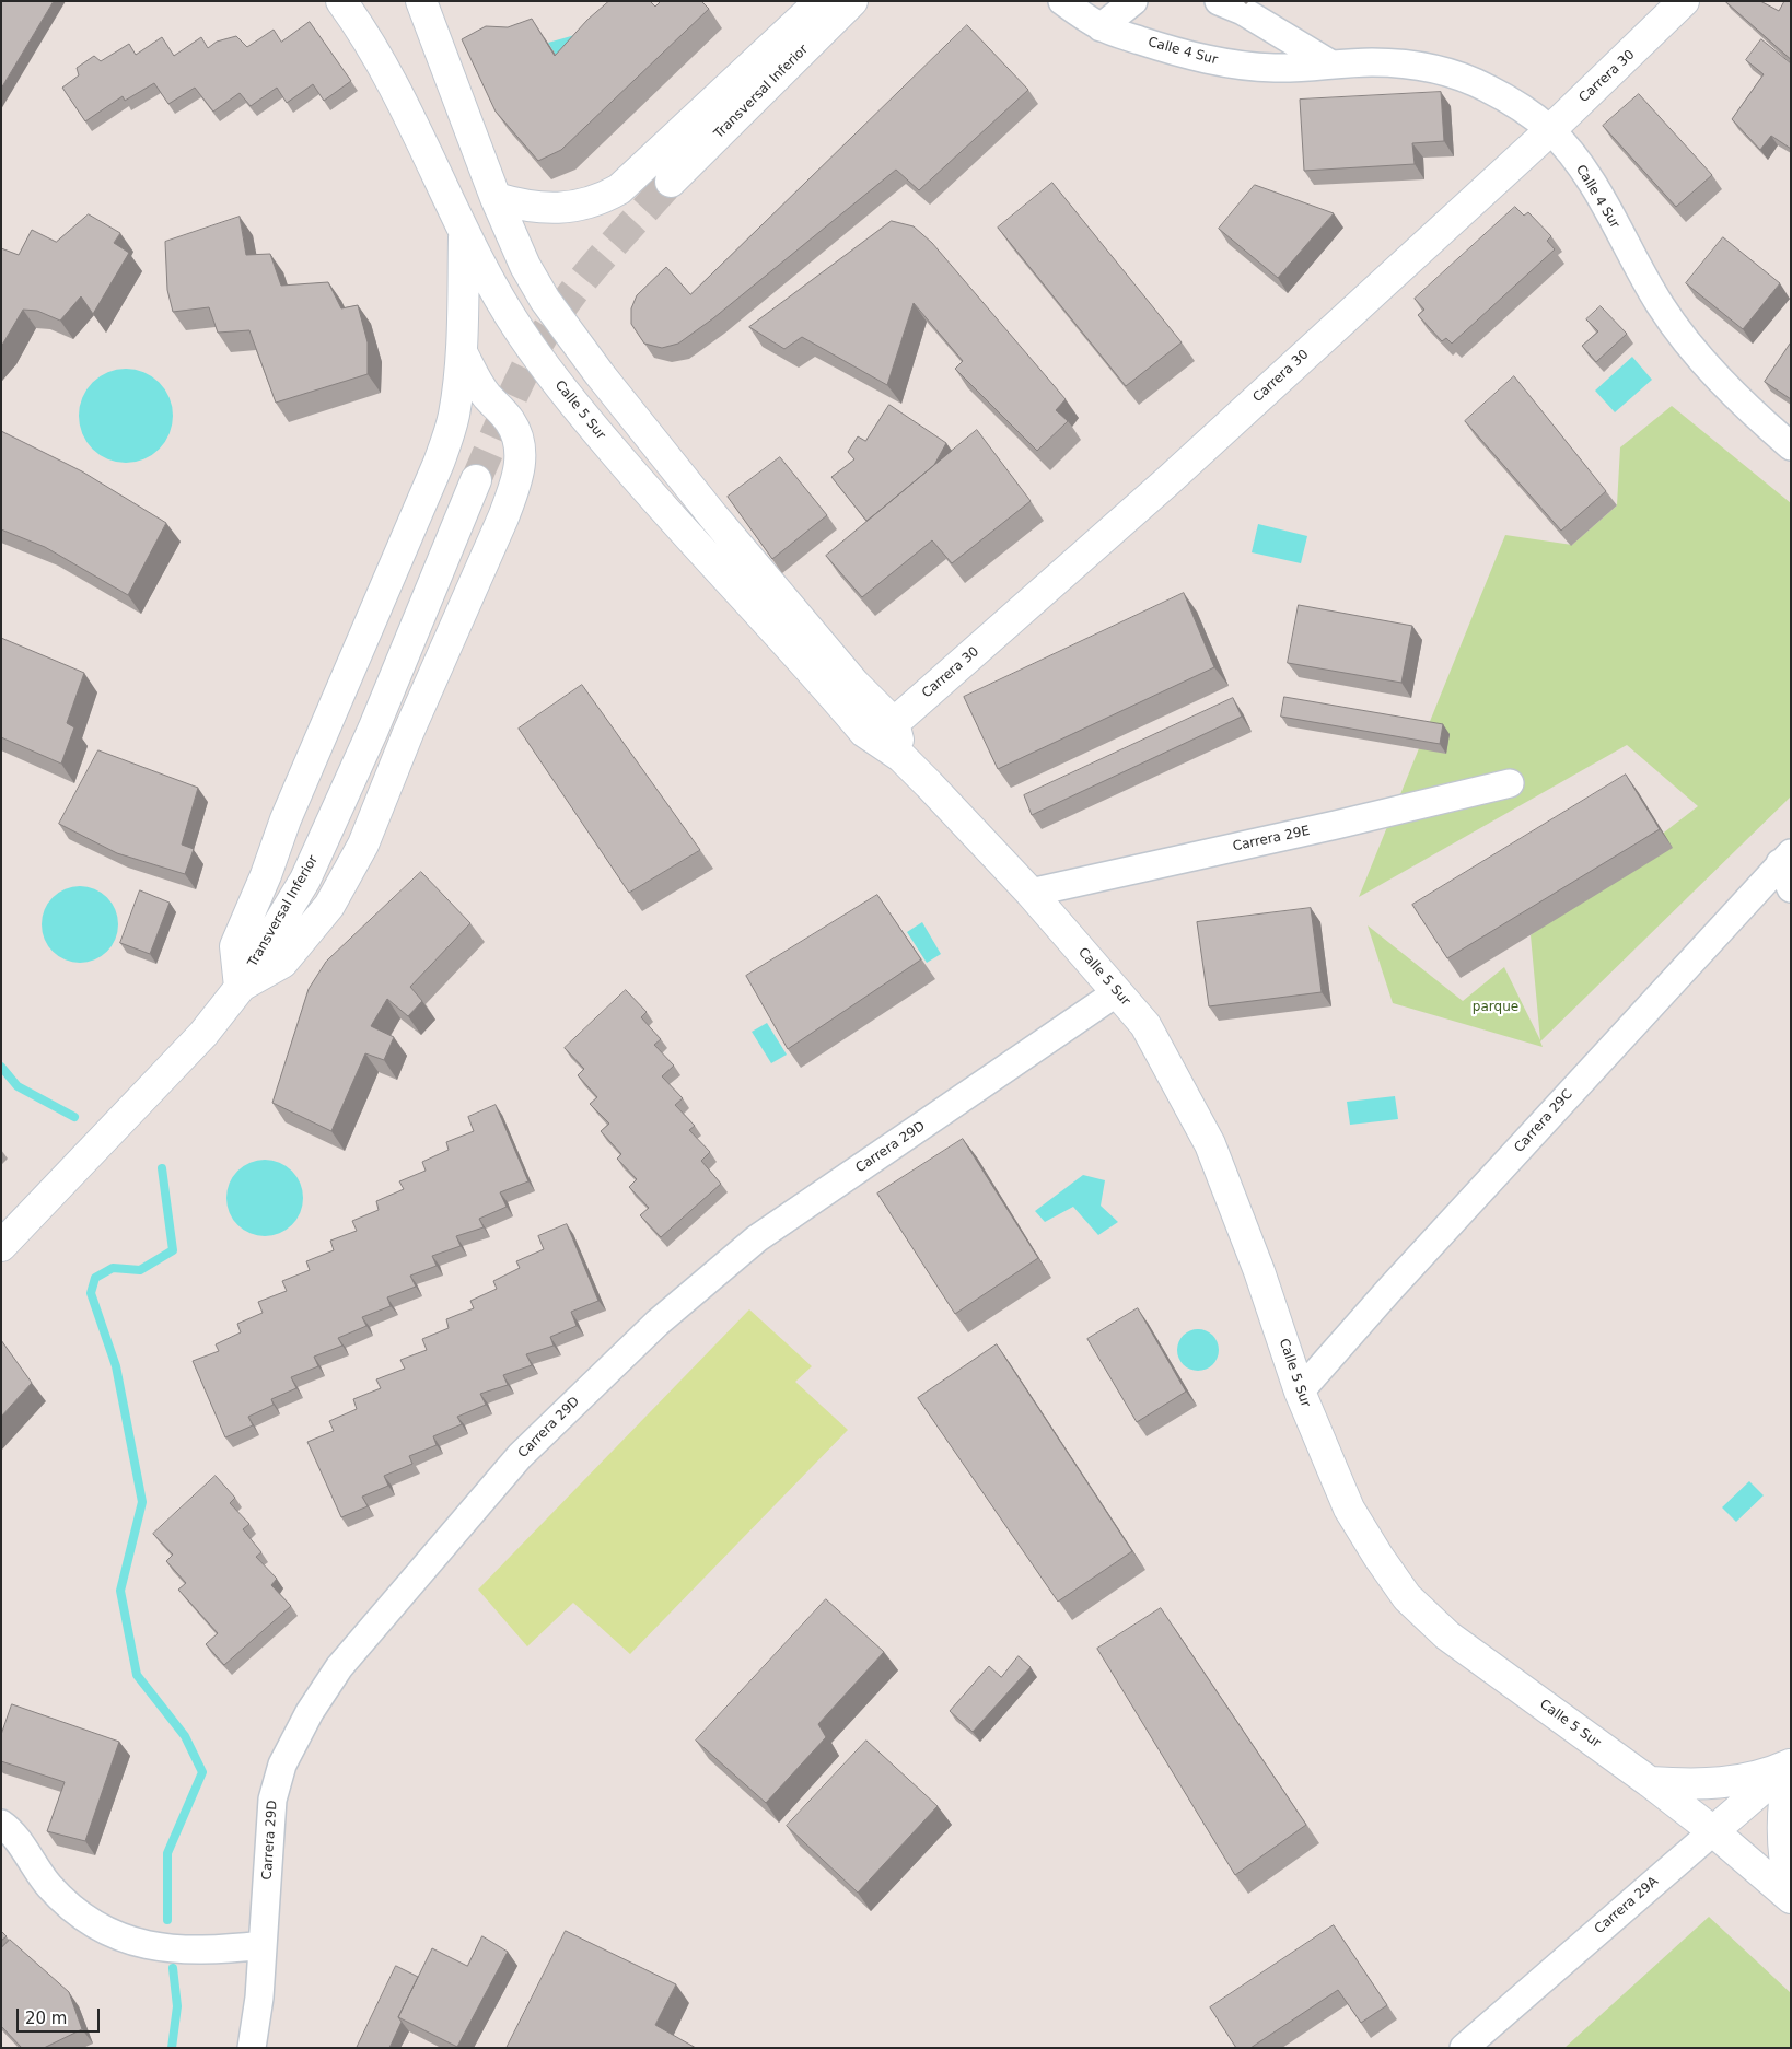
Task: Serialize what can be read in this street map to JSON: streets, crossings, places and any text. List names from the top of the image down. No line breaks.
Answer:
{"streets":{"street":["Calle 4 Sur","Carrera 30","Transversal Inferior","Calle 5 Sur","Carrera 29E","Carrera 29C","Carrera 29D","Carrera 29A"]},"crossings":[["Calle 4 Sur","Carrera 30"],["Carrera 30","Calle 5 Sur"],["Calle 5 Sur","Carrera 29E"],["Calle 5 Sur","Carrera 29C"],["Calle 5 Sur","Carrera 29D"],["Calle 5 Sur","Carrera 29A"]],"parks":["parque"],"scale_bar":"20 m"}
